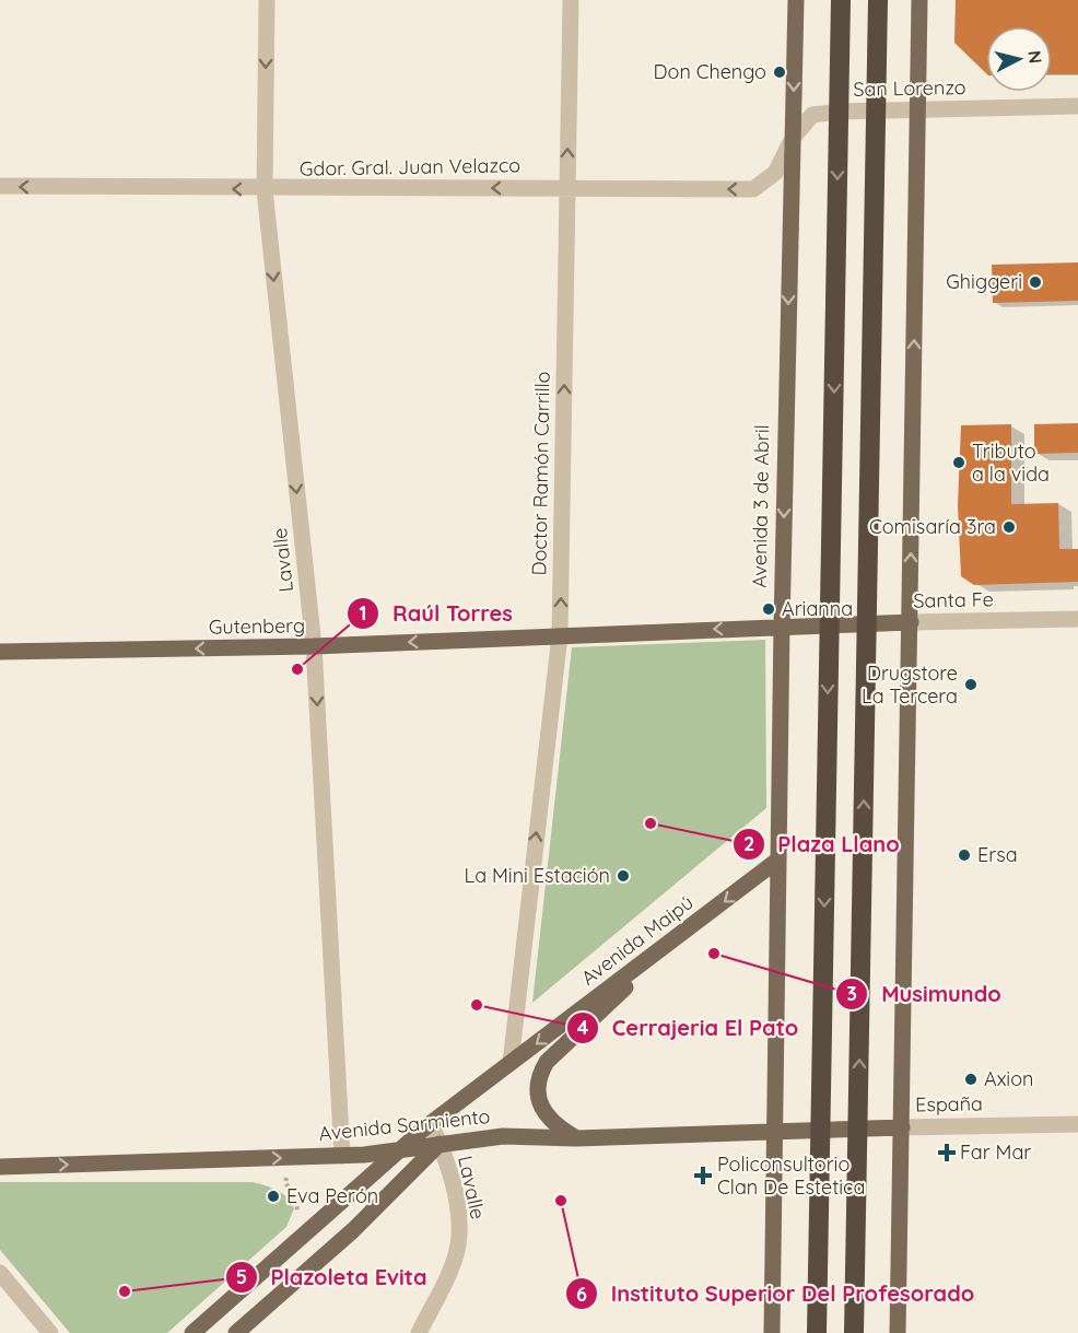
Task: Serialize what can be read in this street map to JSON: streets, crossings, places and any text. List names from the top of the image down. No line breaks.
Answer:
{"streets":{"main road":["Avenida 3 de Abril","Santa Fe","Gutenberg","Avenida Maipú","España","Avenida Sarmiento"],"street":["San Lorenzo","Gdor. Gral. Juan Velazco","Doctor Ramón Carrillo","Lavalle"]},"crossings":[["San Lorenzo","Gdor. Gral. Juan Velazco"],["San Lorenzo","Avenida 3 de Abril"],["Gdor. Gral. Juan Velazco","Doctor Ramón Carrillo"],["Gdor. Gral. Juan Velazco","Avenida 3 de Abril"],["Gdor. Gral. Juan Velazco","Lavalle"],["Doctor Ramón Carrillo","Gutenberg"],["Doctor Ramón Carrillo","Avenida Maipú"],["Avenida 3 de Abril","Gutenberg"],["Avenida 3 de Abril","Avenida Maipú"],["Avenida 3 de Abril","España"],["Avenida 3 de Abril","Avenida Sarmiento"],["Lavalle","Gutenberg"],["Lavalle","Avenida Maipú"],["Lavalle","Avenida Sarmiento"],["Santa Fe","Gutenberg"],["Avenida Maipú","Avenida Sarmiento"],["España","Avenida Sarmiento"]],"one_way":["Gdor. Gral. Juan Velazco","Doctor Ramón Carrillo","Lavalle","Gutenberg","Avenida Maipú","Avenida Sarmiento"],"places":{"other":["Don Chengo","Ghiggeri","Tributo a la vida","Comisaría 3ra","Arianna","Raúl Torres","Drugstore La Tercera","Plaza Llano","Ersa","La Mini Estación","Musimundo","Cerrajeria El Pato","Axion","Eva Perón","Instituto Superior Del Profesorado","Plazoleta Evita"],"health":["Far Mar","Policonsultorio Clan De Estetica"]},"north":"right"}
